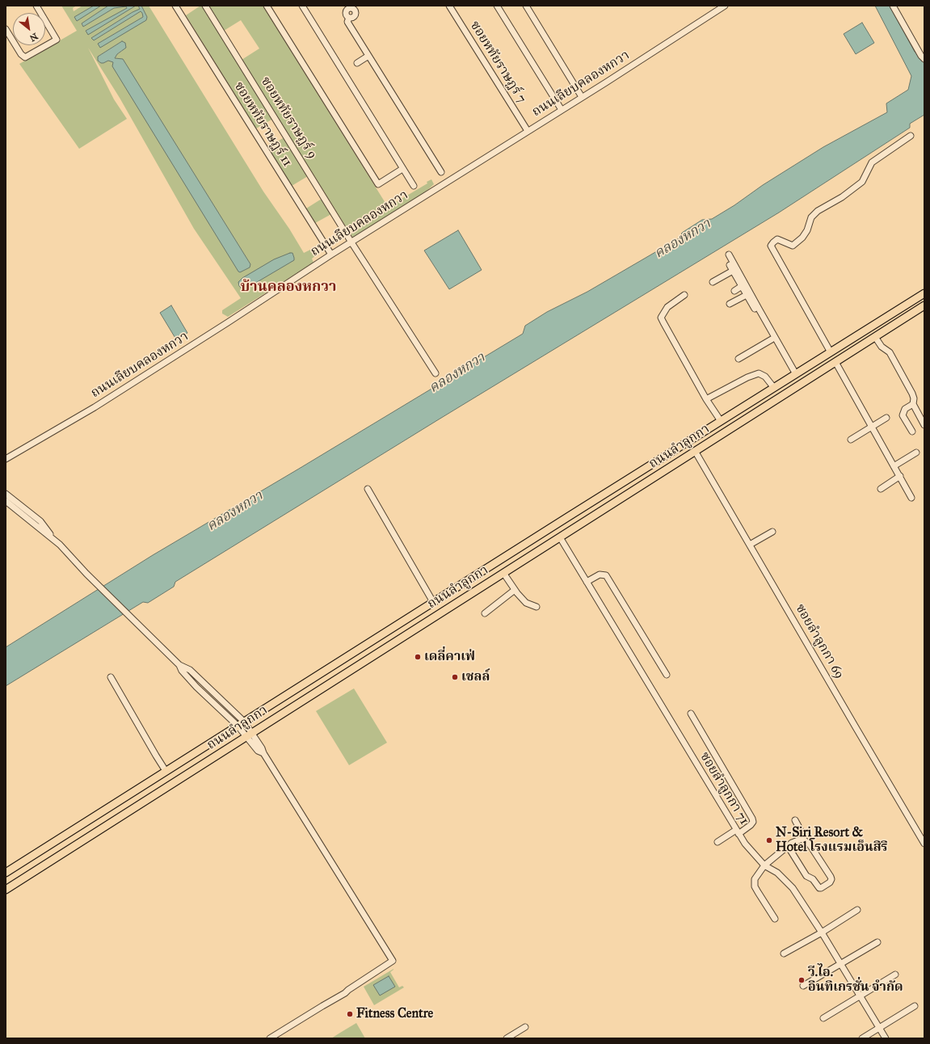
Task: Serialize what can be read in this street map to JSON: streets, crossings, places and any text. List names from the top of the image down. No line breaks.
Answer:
{"streets":{"main road":["ถนนลำลูกกา"],"street":["ซอยหทัยราษฎร์ 7","ถนนเลียบคลองหกวา","ซอยหทัยราษฎร์ 9","ซอยหทัยราษฎร์ 11","ซอยลำลูกกา 69","ซอยลำลูกกา 71"]},"crossings":[["ซอยหทัยราษฎร์ 7","ถนนเลียบคลองหกวา"],["ถนนเลียบคลองหกวา","ซอยหทัยราษฎร์ 9"],["ถนนเลียบคลองหกวา","ซอยหทัยราษฎร์ 11"],["ถนนลำลูกกา","ซอยลำลูกกา 69"],["ถนนลำลูกกา","ซอยลำลูกกา 71"]],"districts":["บ้านคลองหกวา"],"water":["คลองหกวา"],"places":["เดลี่คาเฟ่","เชลล์","N-Siri Resort & Hotel โรงแรมเอ็นสิริ","วี.ไอ. อินทิเกรชั่น จำกัด","Fitness Centre"],"north":"bottom right"}
